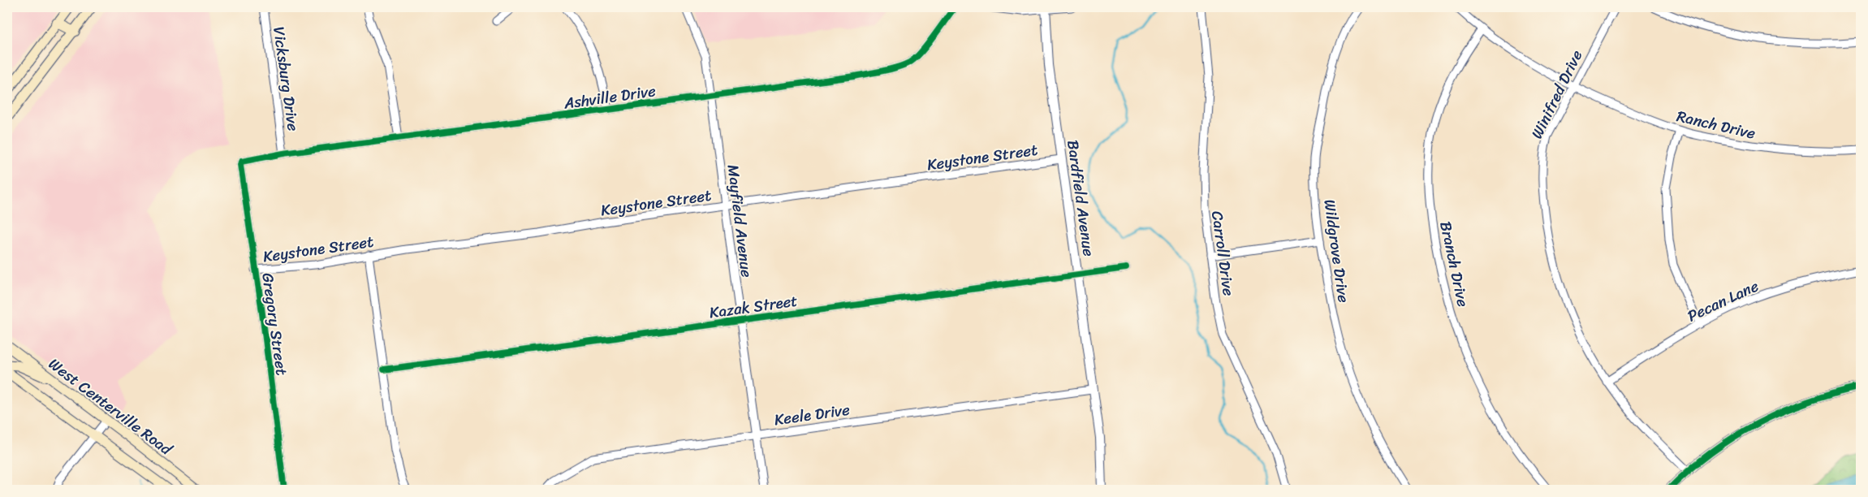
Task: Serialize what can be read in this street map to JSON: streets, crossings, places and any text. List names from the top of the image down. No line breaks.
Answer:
{"streets":{"main road":["West Centerville Road"],"street":["Vicksburg Drive","Winifred Drive","Ashville Drive","Ranch Drive","Keystone Street","Bardfield Avenue","Mayfield Avenue","Wildgrove Drive","Carroll Drive","Branch Drive","Pecan Lane","Kazak Street","Gregory Street","Keele Drive"]},"crossings":[["Vicksburg Drive","Ashville Drive"],["Winifred Drive","Ranch Drive"],["Winifred Drive","Pecan Lane"],["Ashville Drive","Mayfield Avenue"],["Ashville Drive","Gregory Street"],["Ranch Drive","Branch Drive"],["Keystone Street","Bardfield Avenue"],["Keystone Street","Mayfield Avenue"],["Keystone Street","Gregory Street"],["Bardfield Avenue","Kazak Street"],["Bardfield Avenue","Keele Drive"],["Mayfield Avenue","Kazak Street"],["Mayfield Avenue","Keele Drive"]]}
